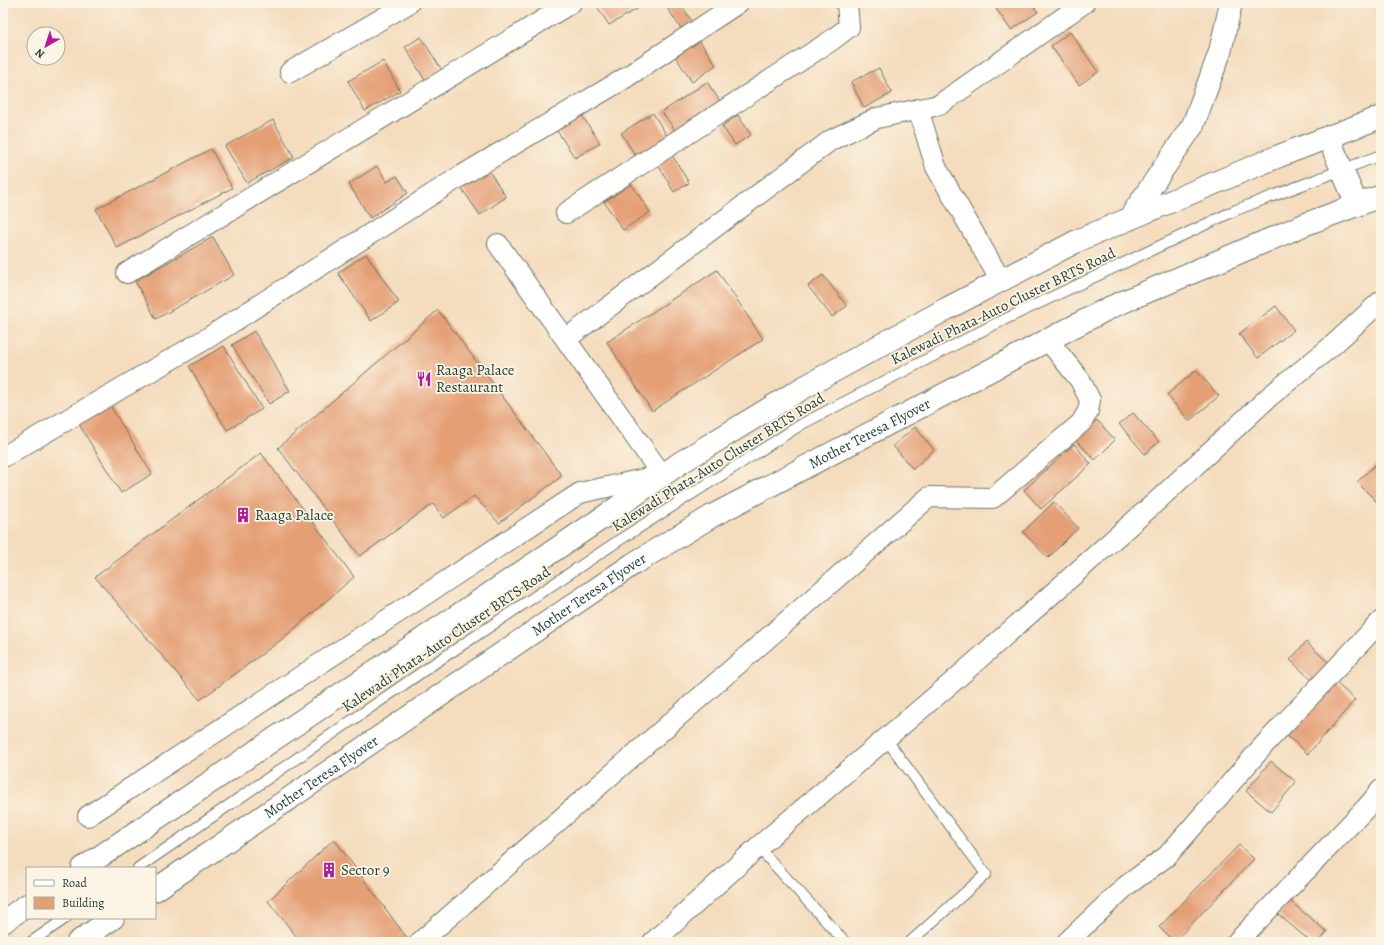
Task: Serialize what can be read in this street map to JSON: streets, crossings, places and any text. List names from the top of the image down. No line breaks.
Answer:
{"streets":{"main road":["Mother Teresa Flyover"],"lane":["Kalewadi Phata-Auto Cluster BRTS Road"]},"places":{"restaurant":["Raaga Palace Restaurant"],"building":["Raaga Palace","Sector 9"]},"legend":["Road","Building"],"north":"bottom left"}
